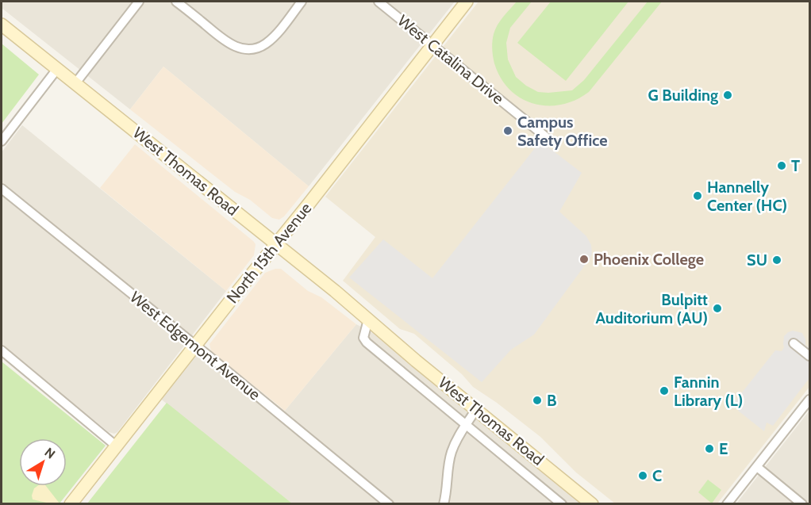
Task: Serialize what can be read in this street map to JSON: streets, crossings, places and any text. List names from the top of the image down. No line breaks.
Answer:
{"streets":{"main road":["West Thomas Road","North 15th Avenue"],"street":["West Catalina Drive","West Edgemont Avenue"]},"crossings":[["West Catalina Drive","North 15th Avenue"],["West Thomas Road","North 15th Avenue"],["North 15th Avenue","West Edgemont Avenue"]],"places":["G Building","Campus Safety Office","T","Hannelly Center (HC)","Phoenix College","SU","Bulpitt Auditorium (AU)","Fannin Library (L)","B","E","C"],"north":"top right"}
